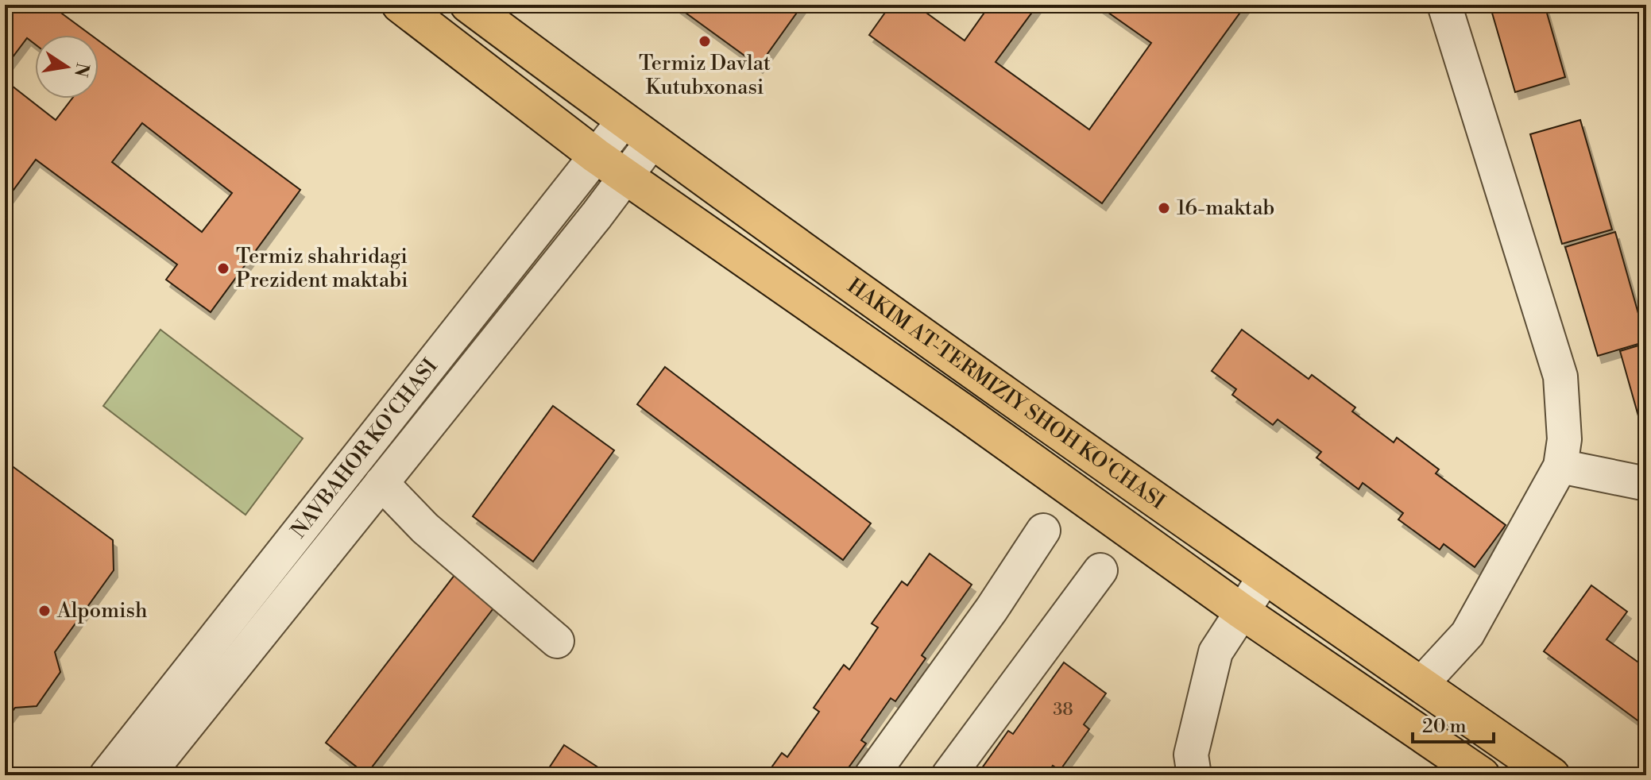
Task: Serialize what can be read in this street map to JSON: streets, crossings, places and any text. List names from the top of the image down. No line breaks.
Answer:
{"streets":{"main road":["HAKIM AT-TERMIZIY SHOH KO'CHASI"],"street":["NAVBAHOR KO'CHASI"]},"crossings":[["HAKIM AT-TERMIZIY SHOH KO'CHASI","NAVBAHOR KO'CHASI"]],"places":["Termiz Davlat Kutubxonasi","16-maktab","Termiz shahridagi Prezident maktabi","Alpomish"],"house_numbers":["38"],"scale_bar":"20 m","north":"right"}
